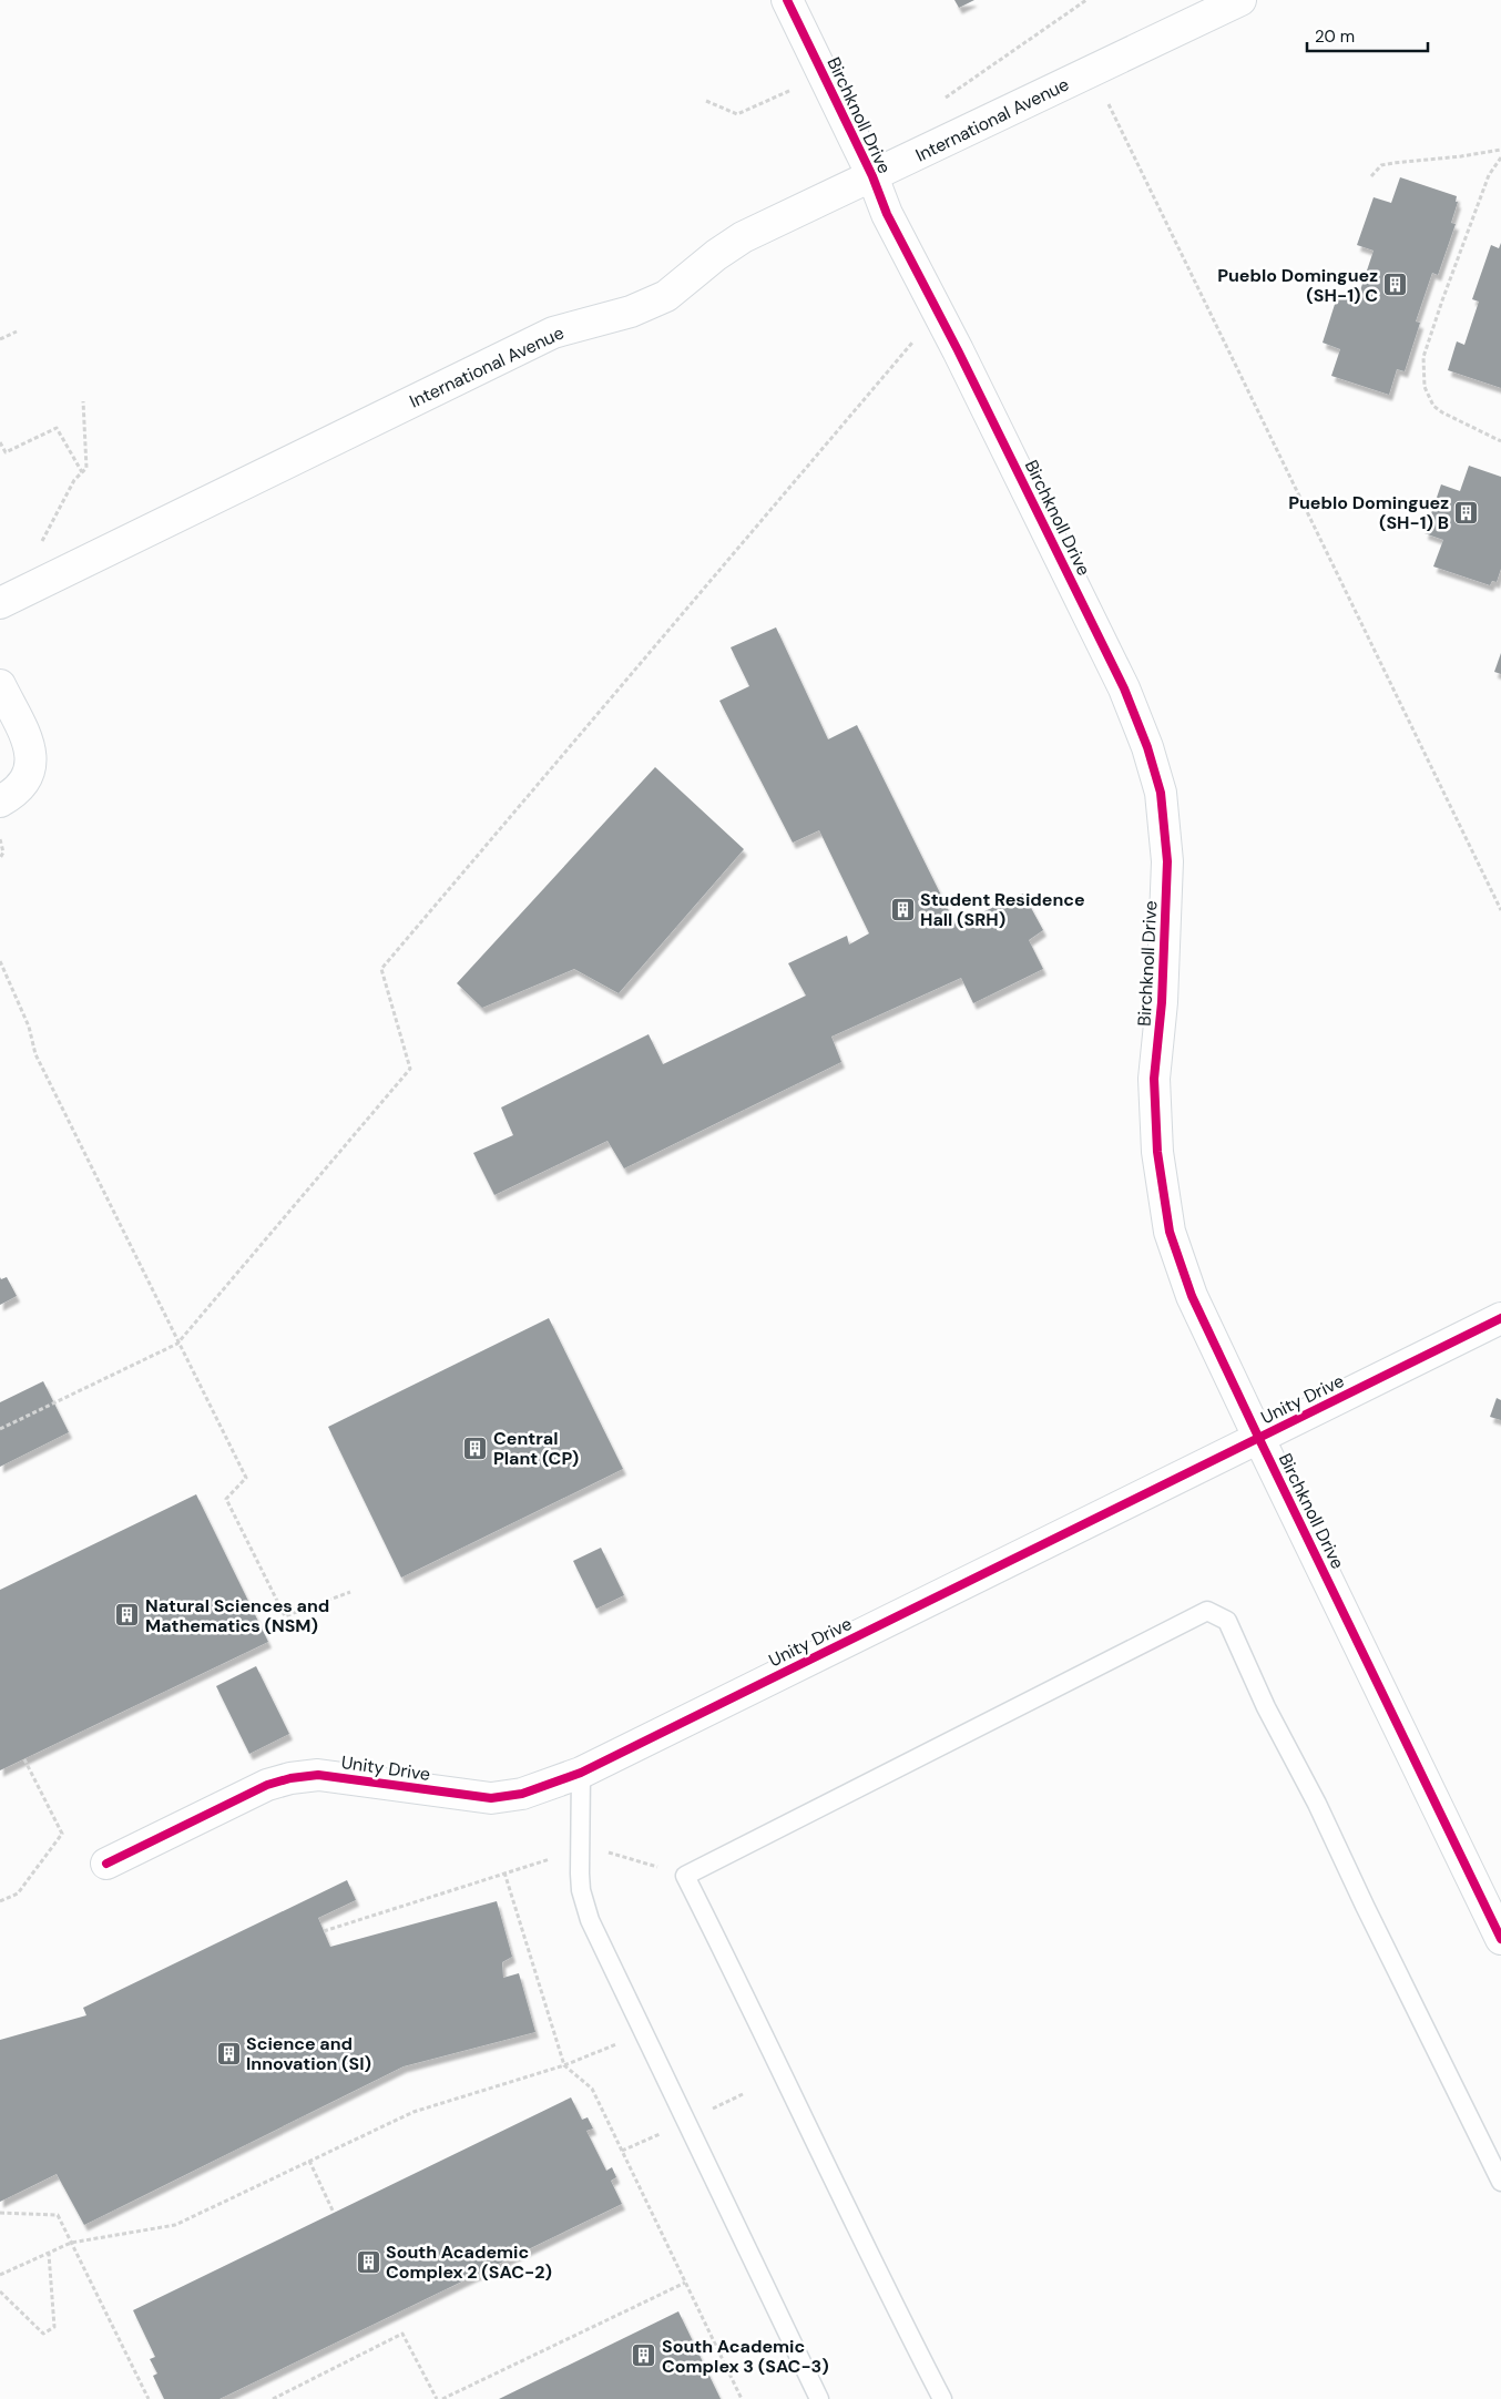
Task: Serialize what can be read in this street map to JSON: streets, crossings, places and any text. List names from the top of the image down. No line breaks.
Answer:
{"streets":{"street":["Birchknoll Drive","International Avenue","Unity Drive"]},"crossings":[["Birchknoll Drive","International Avenue"],["Birchknoll Drive","Unity Drive"]],"places":{"building":["Pueblo Dominguez (SH-1) C","Pueblo Dominguez (SH-1) B","Student Residence Hall (SRH)","Central Plant (CP)","Natural Sciences and Mathematics (NSM)","Science and Innovation (SI)","South Academic Complex 2 (SAC-2)","South Academic Complex 3 (SAC-3)"]},"scale_bar":"20 m"}
